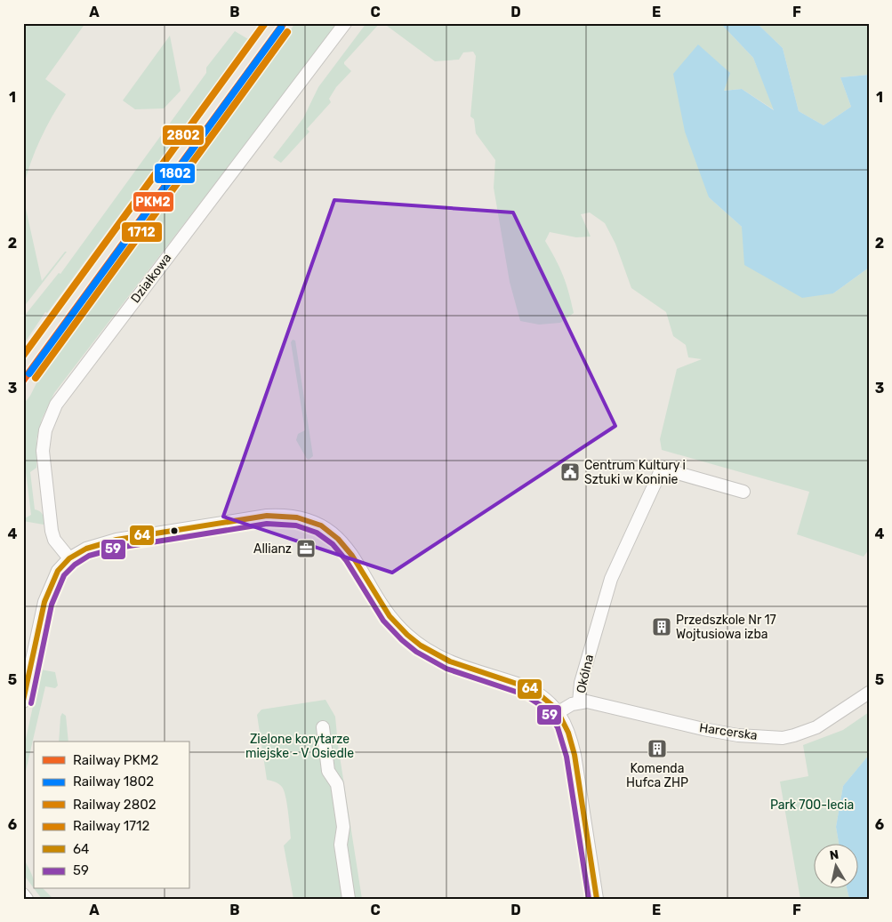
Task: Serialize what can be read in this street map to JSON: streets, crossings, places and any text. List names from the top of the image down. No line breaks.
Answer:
{"streets":{"street":["Działkowa","Okólna","Harcerska"]},"crossings":[["Okólna","Harcerska"]],"parks":["Zielone korytarze miejske - V Osiedle","Park 700-lecia"],"places":{"public building":["Centrum Kultury i Sztuki w Koninie"],"office":["Allianz"],"building":["Przedszkole Nr 17 Wojtusiowa izba","Komenda Hufca ZHP"]},"lines":["rail line PKM2","rail line 2802","rail line 1802","rail line 1712","transit line 64","transit line 59"],"legend":["Railway PKM2","Railway 1802","Railway 2802","Railway 1712","64","59"],"north":"top","grid":{"columns":["A","B","C","D","E","F"],"rows":["1","2","3","4","5","6"]}}
